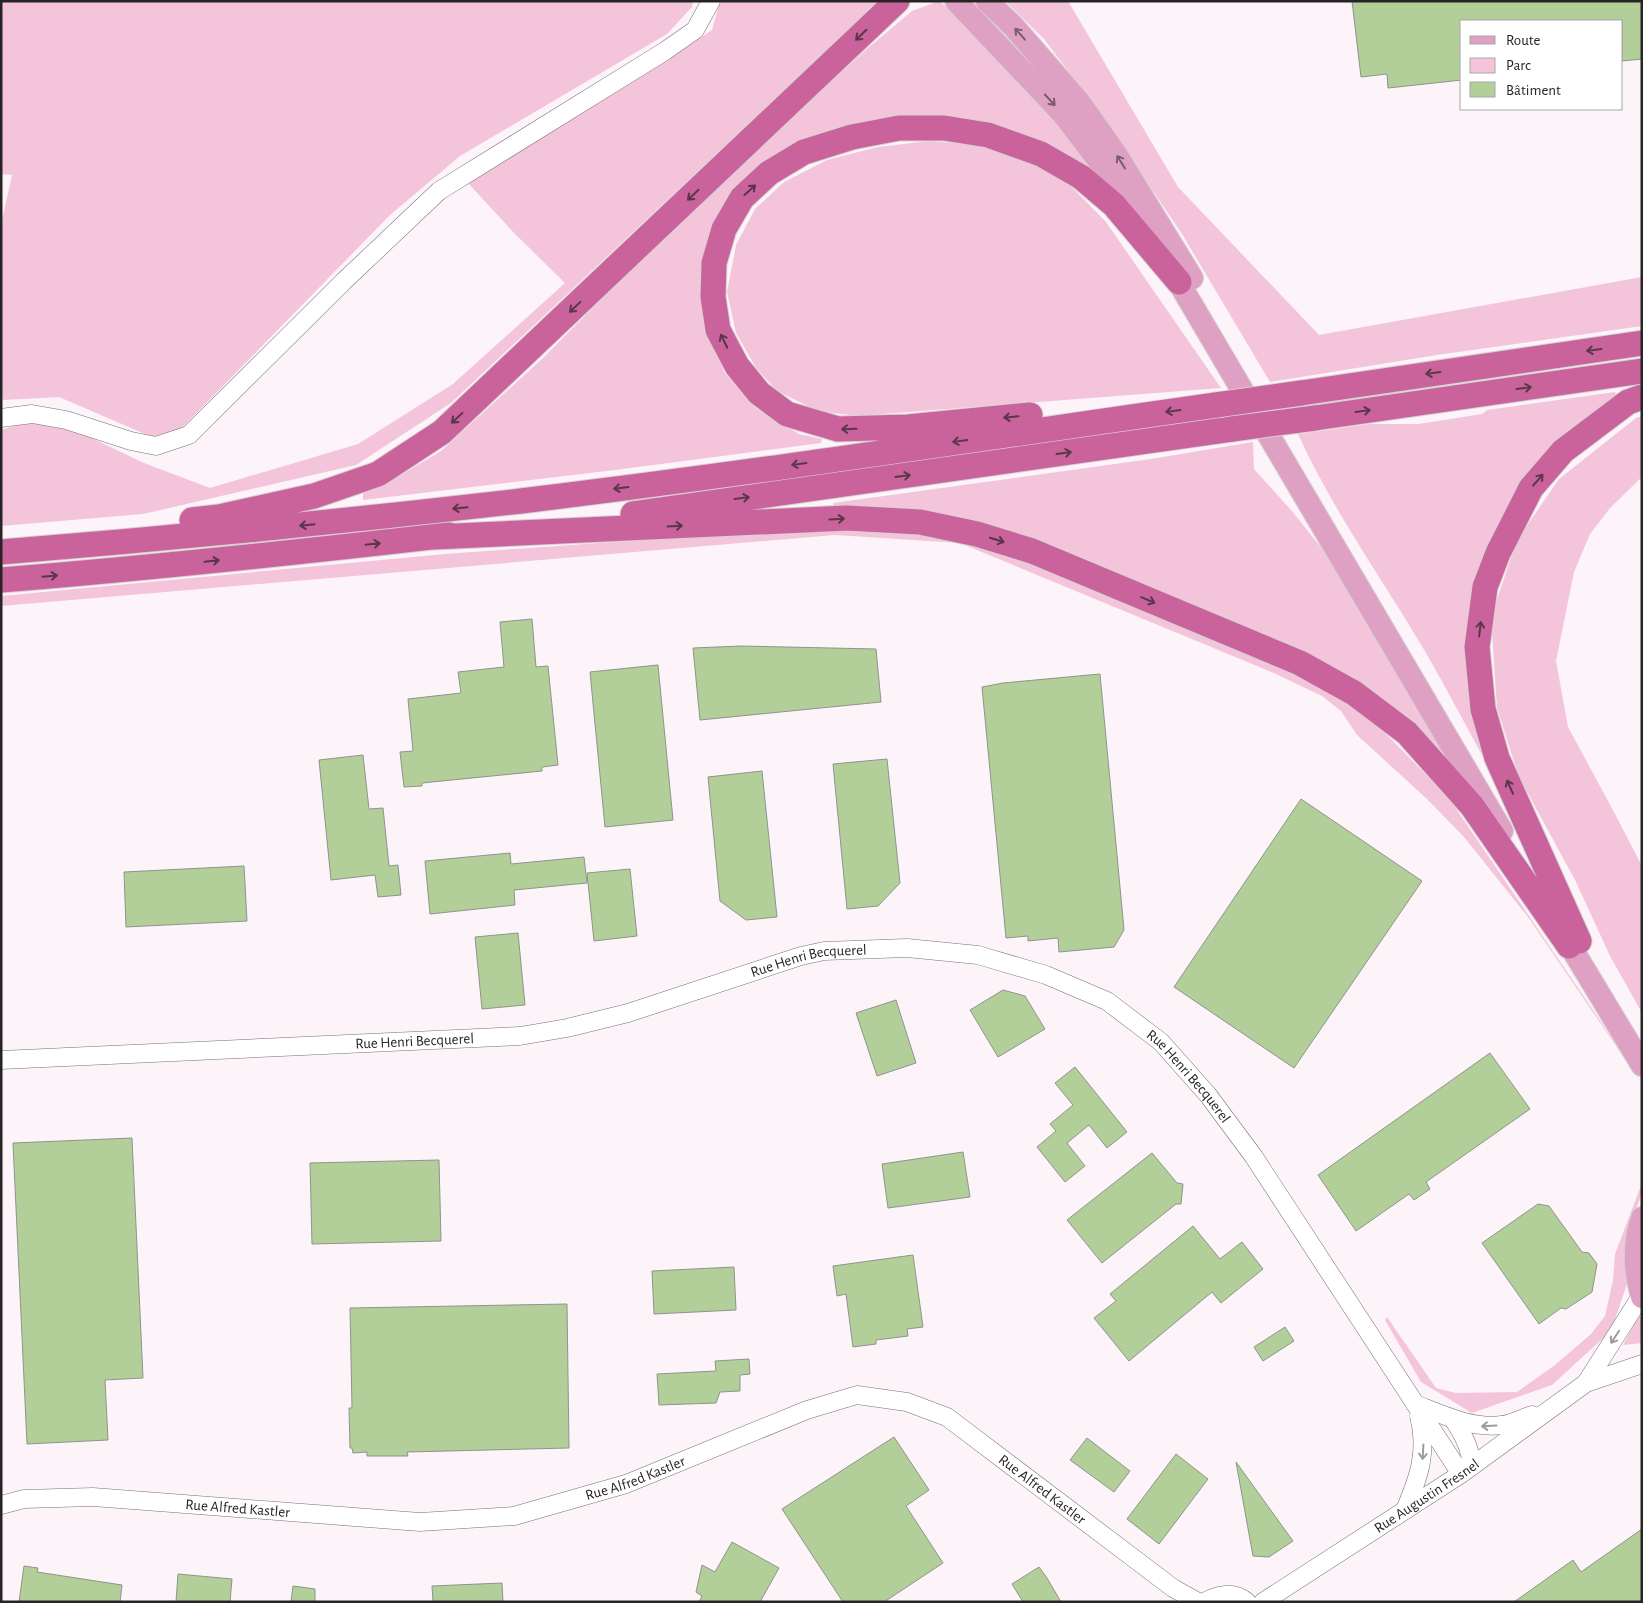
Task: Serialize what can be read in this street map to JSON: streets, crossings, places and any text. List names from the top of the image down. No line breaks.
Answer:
{"streets":{"street":["Rue Henri Becquerel","Rue Alfred Kastler","Rue Augustin Fresnel"]},"crossings":[["Rue Henri Becquerel","Rue Augustin Fresnel"]],"legend":["Route","Parc","Bâtiment"]}
